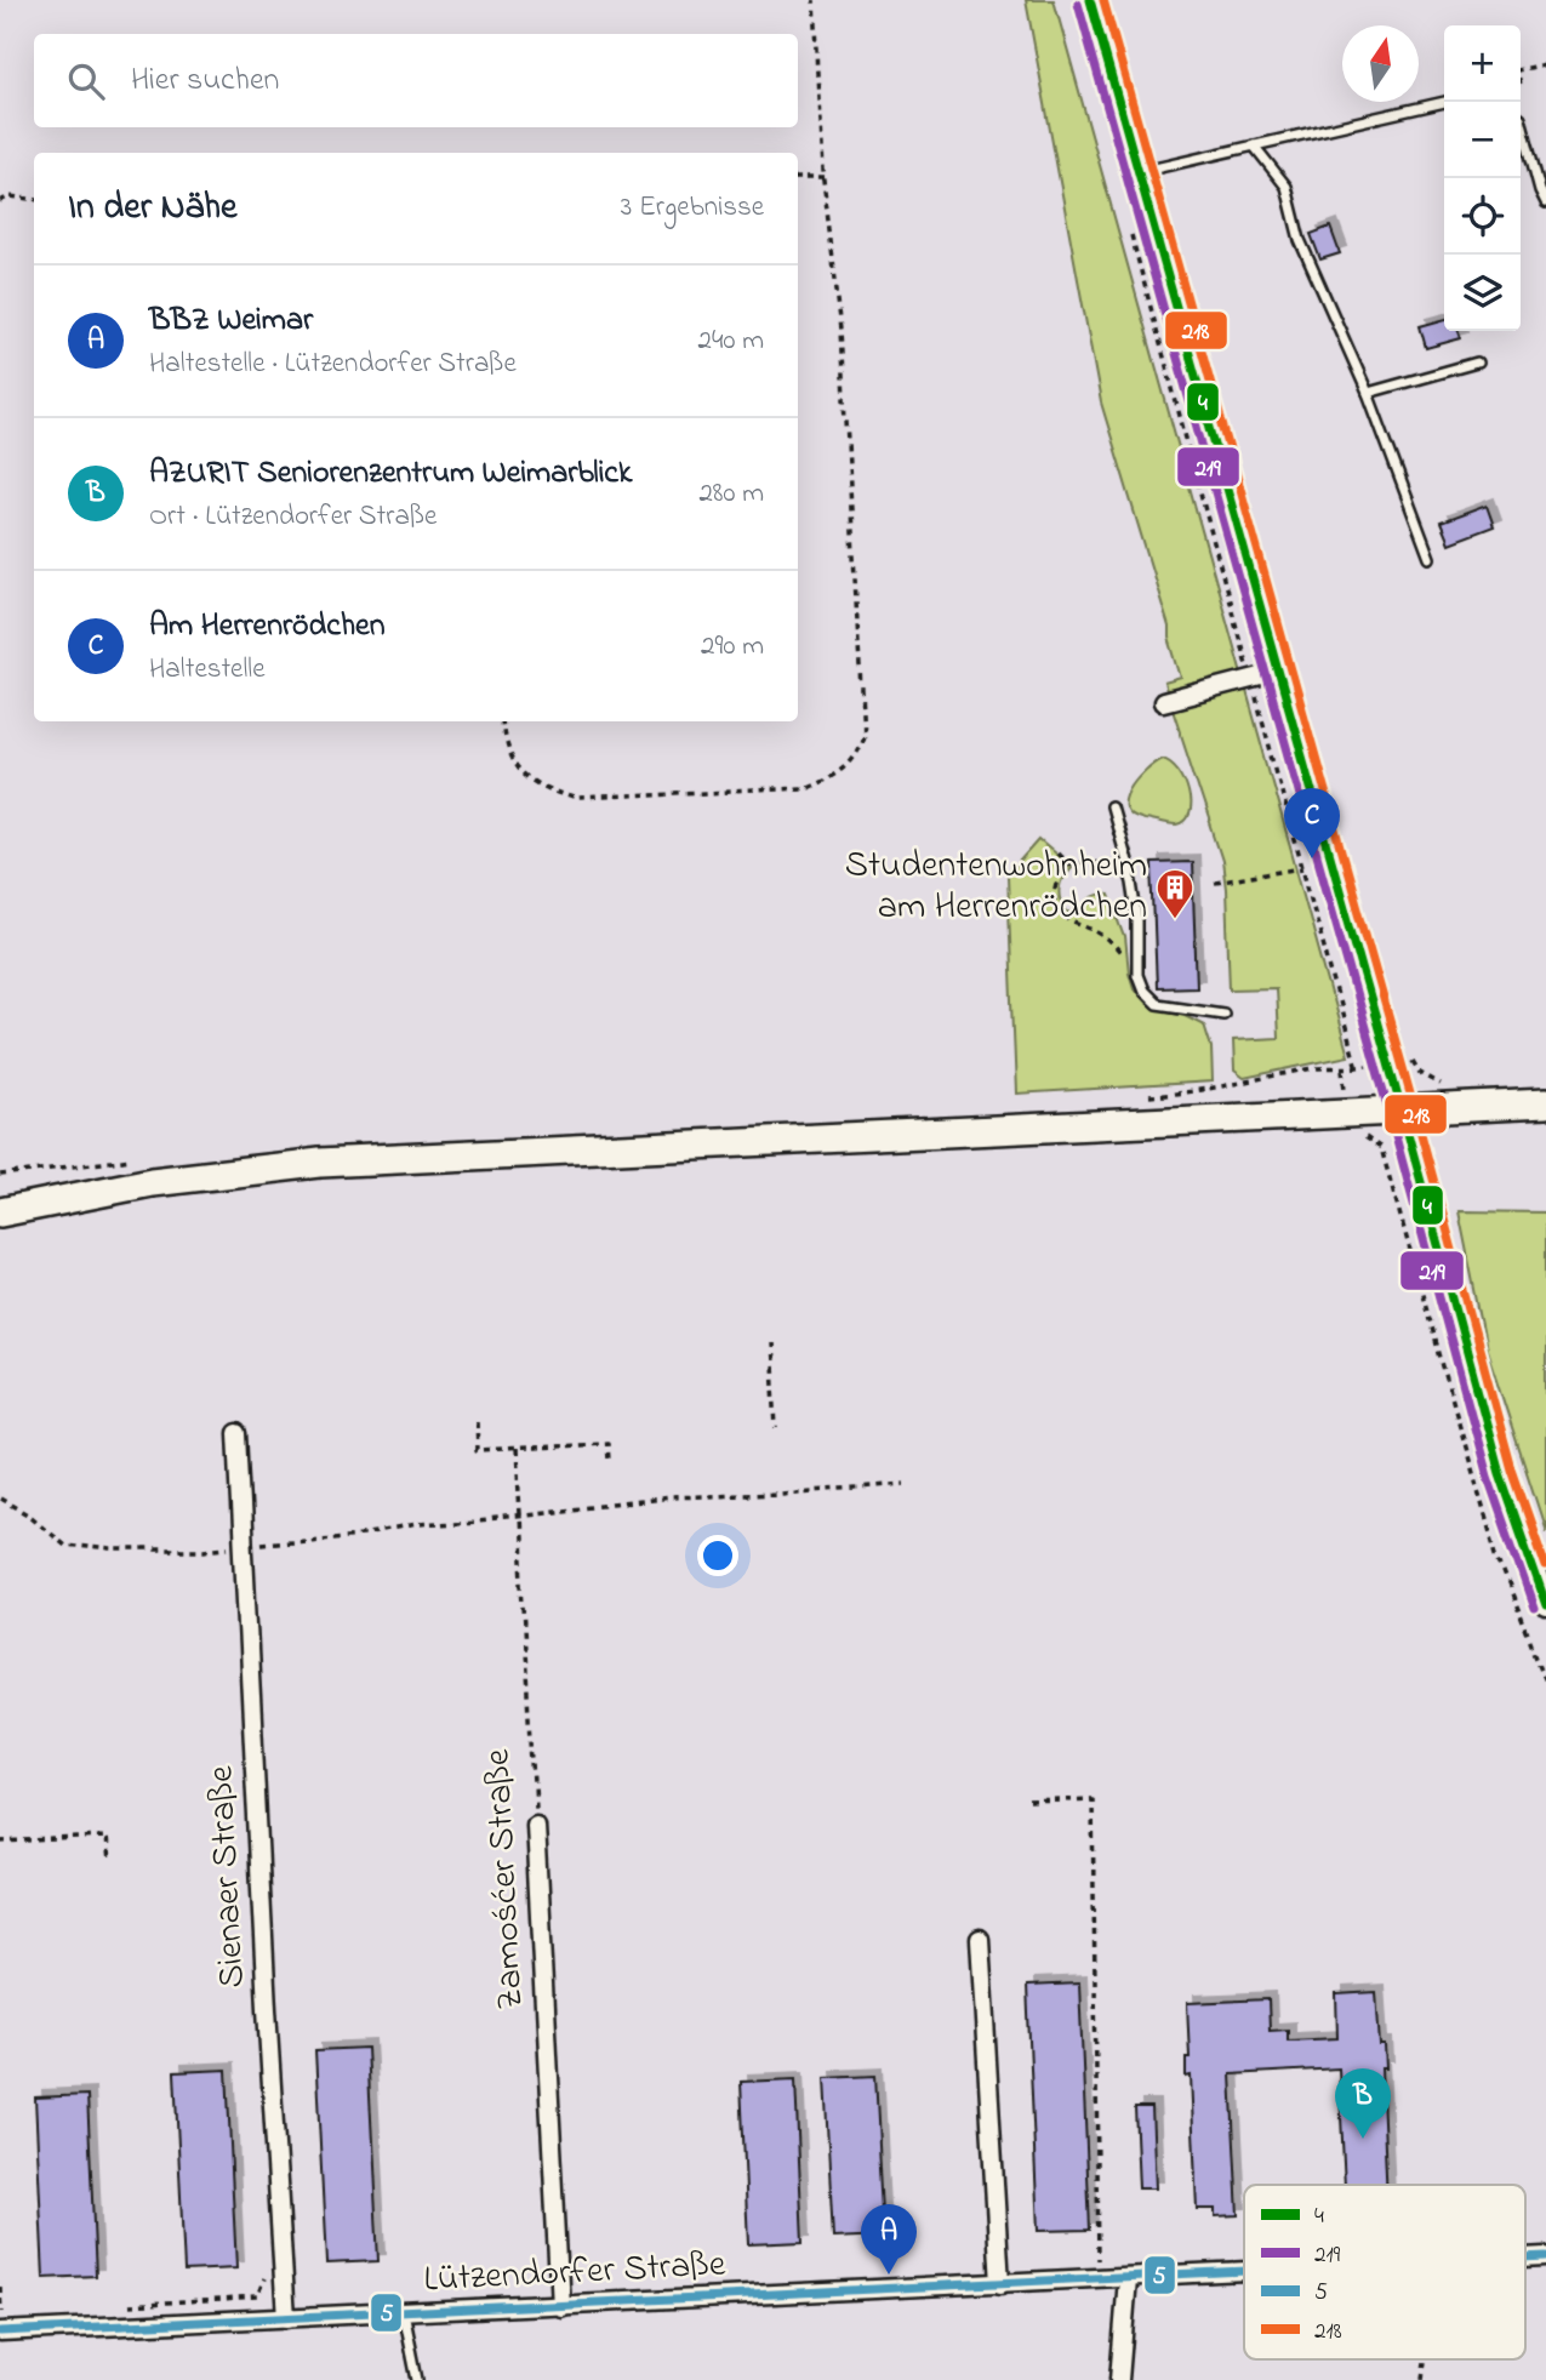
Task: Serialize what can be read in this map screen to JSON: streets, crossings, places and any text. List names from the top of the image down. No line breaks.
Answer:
{"streets":{"street":["Sienaer Straße","Zamośćer Straße","Lützendorfer Straße"]},"crossings":[["Sienaer Straße","Lützendorfer Straße"],["Zamośćer Straße","Lützendorfer Straße"]],"places":{"building":["Studentenwohnheim am Herrenrödchen"]},"lines":["transit line 4","transit line 218","transit line 219","transit line 5"],"legend":["4","219","5","218"],"north":"top","page":{"map_buttons":["+","−"],"search":"Hier suchen","heading":["In der Nähe","3 Ergebnisse"],"list":[{"mark":"A","name":"BBZ Weimar","note":"Haltestelle · Lützendorfer Straße","value":"240 m"},{"mark":"B","name":"AZURIT Seniorenzentrum Weimarblick","note":"Ort · Lützendorfer Straße","value":"280 m"},{"mark":"C","name":"Am Herrenrödchen","note":"Haltestelle","value":"290 m"}],"pins":["C","B","A"]}}
